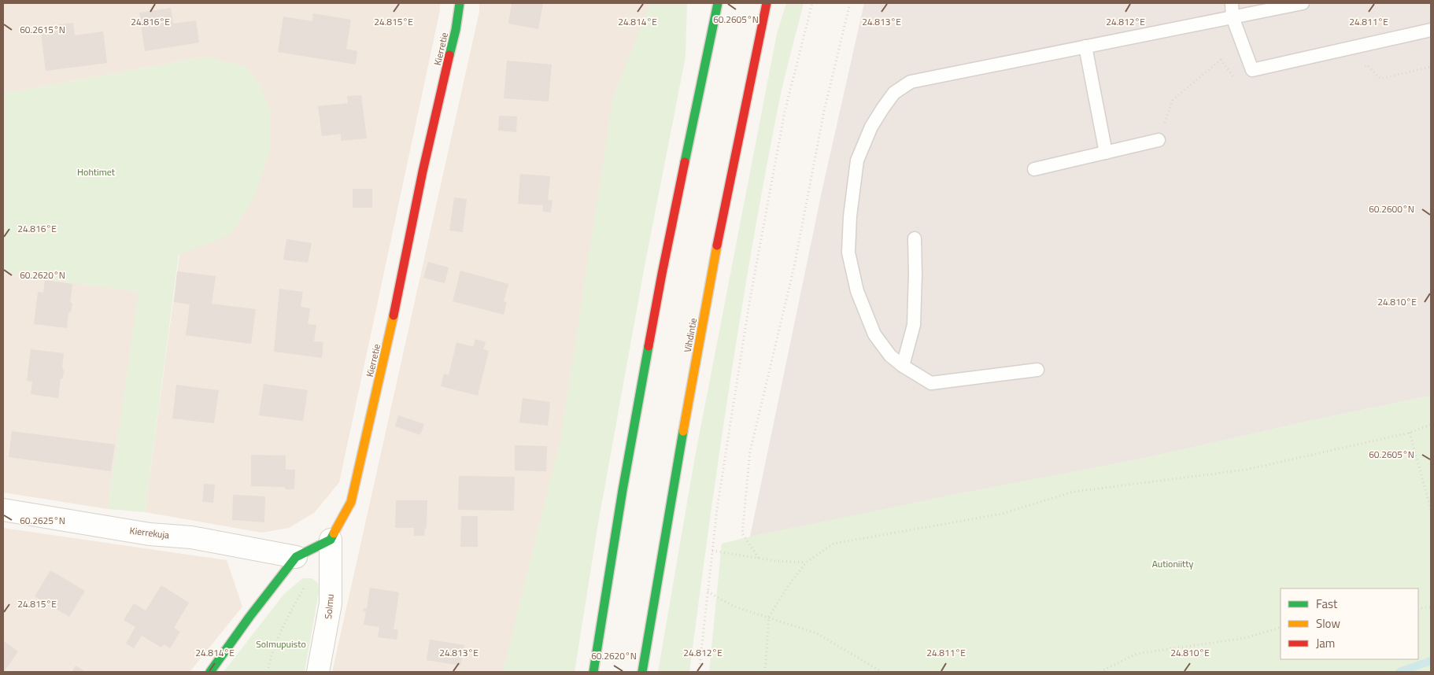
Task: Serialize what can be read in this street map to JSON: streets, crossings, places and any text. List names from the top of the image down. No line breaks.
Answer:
{"streets":{"main road":["Kierretie","Vihdintie"],"street":["Kierrekuja","Solmu"]},"crossings":[["Kierretie","Solmu"]],"parks":["Hohtimet","Autioniitty","Solmupuisto"],"legend":["Fast","Slow","Jam"],"coordinates":["60.2605°N","24.816°E","24.815°E","24.812°E","24.811°E","24.814°E","24.813°E","60.2615°N","60.2600°N","60.2620°N","24.810°E","60.2625°N"]}
